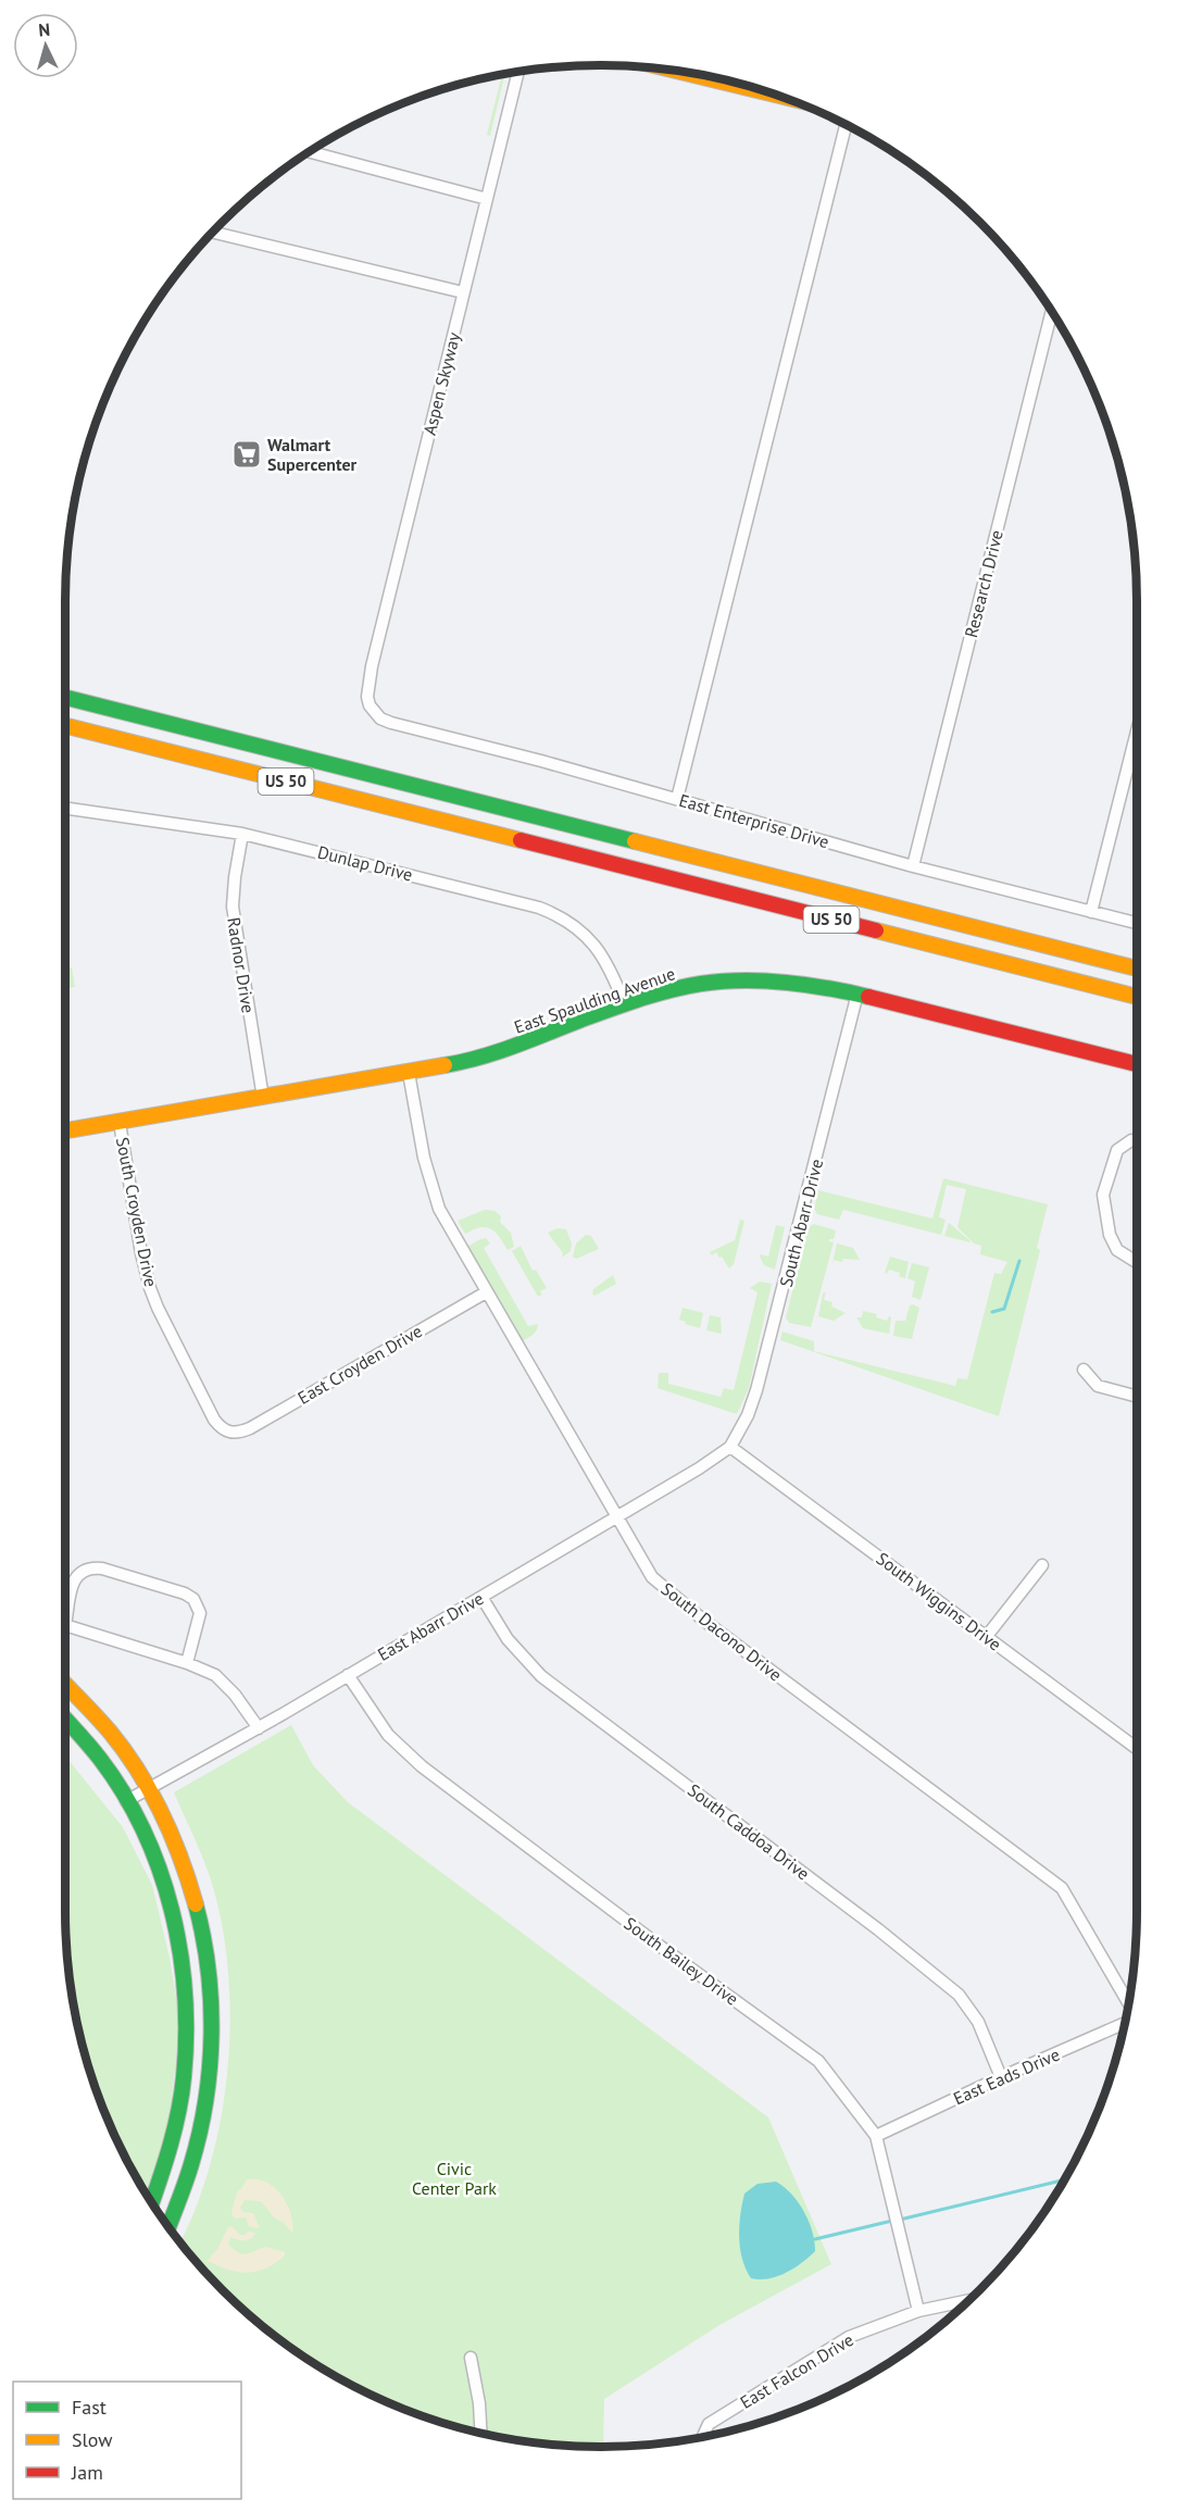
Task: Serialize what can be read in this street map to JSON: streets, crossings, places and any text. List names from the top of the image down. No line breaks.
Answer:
{"streets":{"main road":["US 50","East Spaulding Avenue"],"street":["Aspen Skyway","Research Drive","East Enterprise Drive","Dunlap Drive","Radnor Drive","South Croyden Drive","South Abarr Drive","East Croyden Drive","South Wiggins Drive","East Abarr Drive","South Dacono Drive","South Caddoa Drive","South Bailey Drive","East Eads Drive","East Falcon Drive"]},"crossings":[["Aspen Skyway","East Enterprise Drive"],["Research Drive","East Enterprise Drive"],["Dunlap Drive","Radnor Drive"],["Dunlap Drive","East Spaulding Avenue"],["Radnor Drive","East Spaulding Avenue"],["East Spaulding Avenue","South Croyden Drive"],["East Spaulding Avenue","South Abarr Drive"],["East Spaulding Avenue","South Dacono Drive"],["South Croyden Drive","East Croyden Drive"],["South Abarr Drive","South Wiggins Drive"],["South Abarr Drive","East Abarr Drive"],["East Croyden Drive","South Dacono Drive"],["South Wiggins Drive","East Abarr Drive"],["East Abarr Drive","South Dacono Drive"],["East Abarr Drive","South Caddoa Drive"],["East Abarr Drive","South Bailey Drive"],["South Caddoa Drive","East Eads Drive"],["South Bailey Drive","East Eads Drive"],["South Bailey Drive","East Falcon Drive"]],"parks":["Civic Center Park"],"places":{"supermarket":["Walmart Supercenter"]},"legend":["Fast","Slow","Jam"],"north":"top"}
